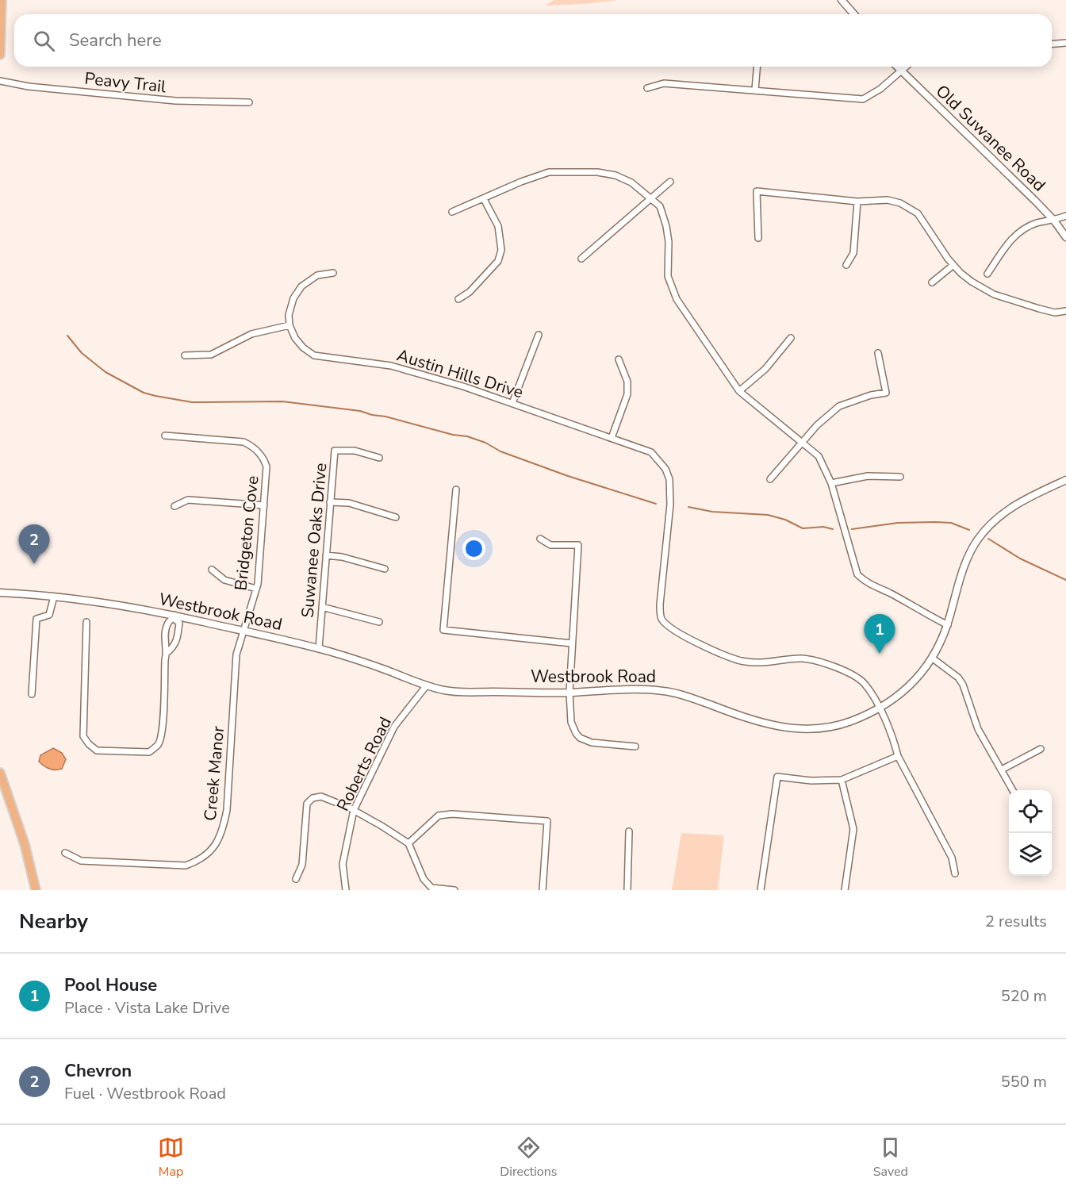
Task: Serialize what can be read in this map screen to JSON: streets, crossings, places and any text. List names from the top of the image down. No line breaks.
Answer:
{"streets":{"street":["Peavy Trail","Old Suwanee Road","Austin Hills Drive","Bridgeton Cove","Suwanee Oaks Drive","Westbrook Road","Roberts Road","Creek Manor"]},"crossings":[["Austin Hills Drive","Westbrook Road"],["Bridgeton Cove","Westbrook Road"],["Bridgeton Cove","Creek Manor"],["Suwanee Oaks Drive","Westbrook Road"],["Westbrook Road","Roberts Road"],["Westbrook Road","Creek Manor"]],"page":{"search":"Search here","pins":["2","1"],"heading":["Nearby","2 results"],"list":[{"mark":"1","name":"Pool House","note":"Place · Vista Lake Drive","value":"520 m"},{"mark":"2","name":"Chevron","note":"Fuel · Westbrook Road","value":"550 m"}],"nav":["Map","Directions","Saved"]}}
